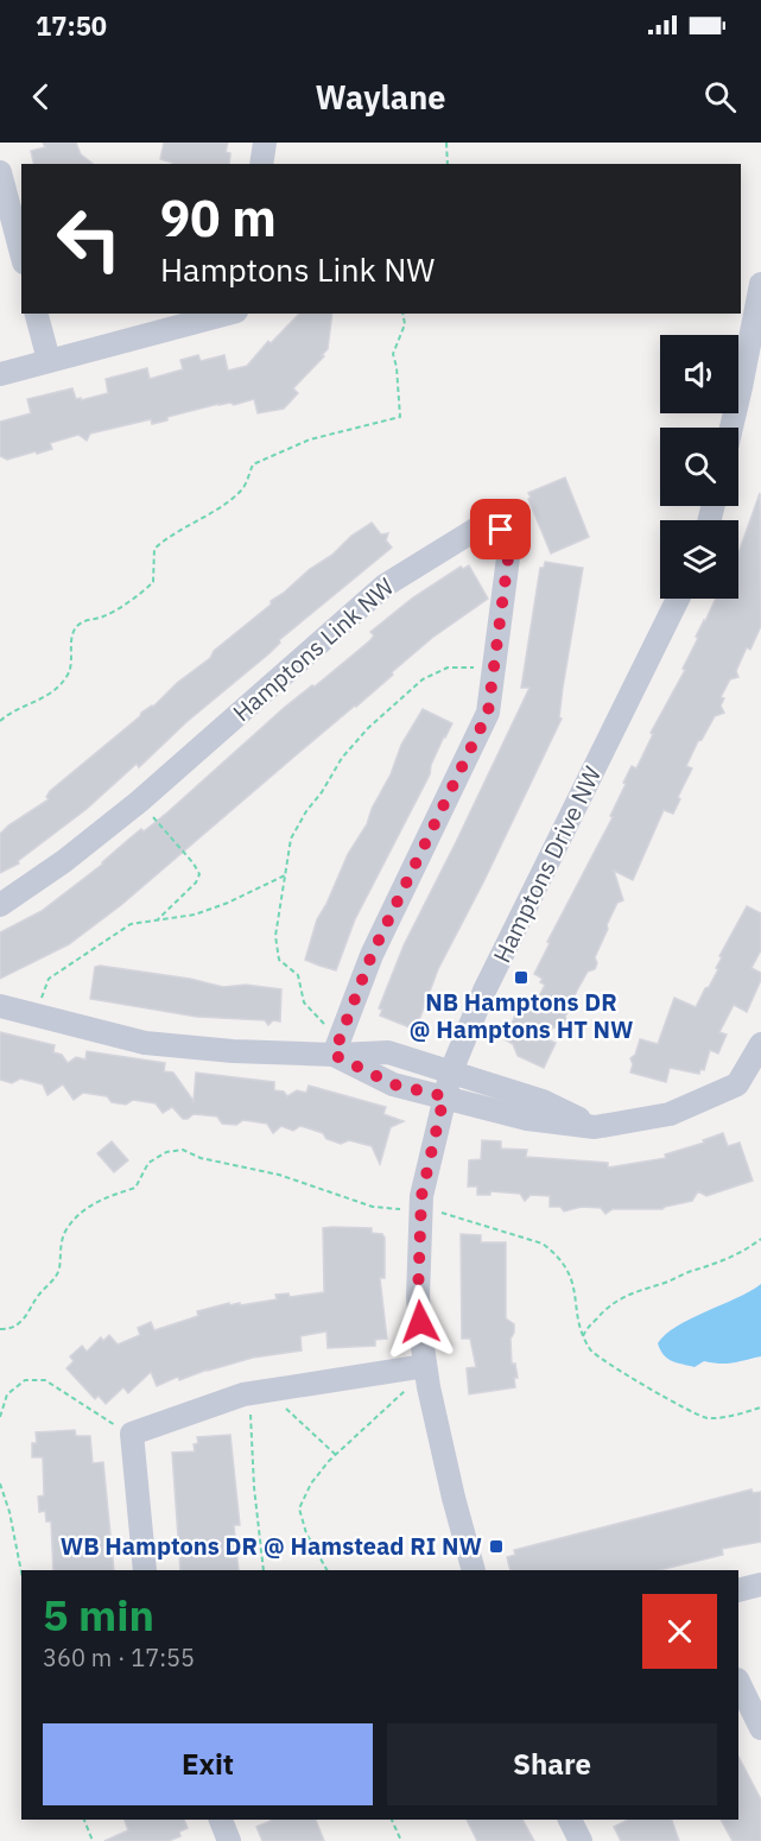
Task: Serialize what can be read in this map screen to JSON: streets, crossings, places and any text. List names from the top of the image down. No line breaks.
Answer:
{"streets":{"street":["Hamptons Link NW","Hamptons Drive NW"]},"places":{"transit":["NB Hamptons DR @ Hamptons HT NW","WB Hamptons DR @ Hamstead RI NW"]},"page":{"status":"17:50","header":"Waylane","turn":["90 m","Hamptons Link NW"],"heading":["5 min","360 m · 17:55"],"buttons":["Exit","Share"]}}
